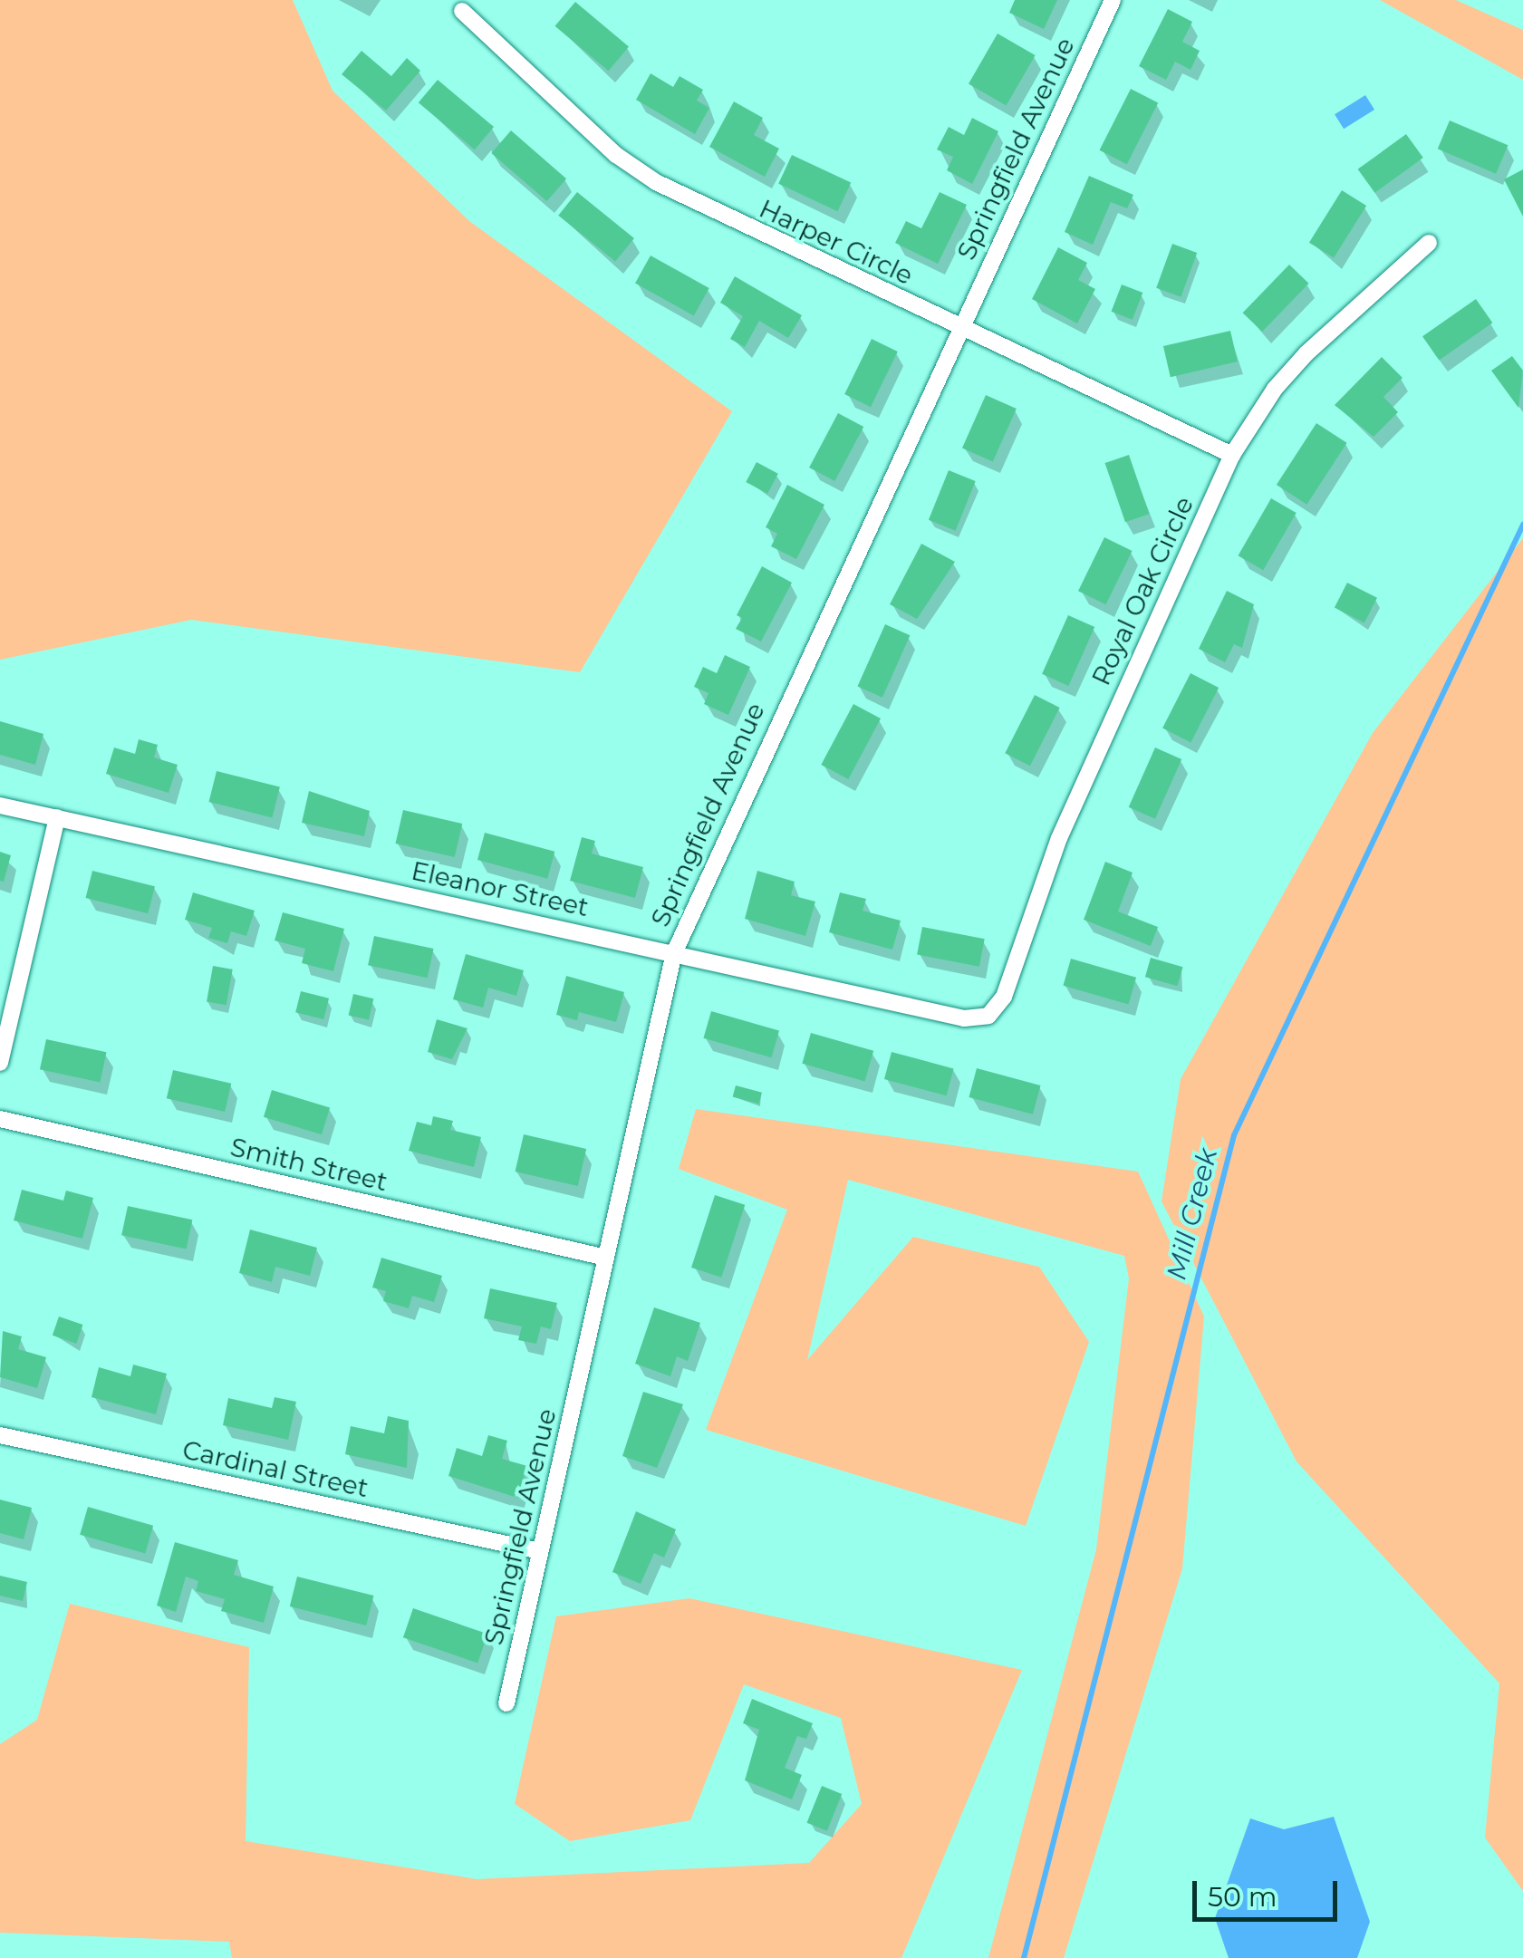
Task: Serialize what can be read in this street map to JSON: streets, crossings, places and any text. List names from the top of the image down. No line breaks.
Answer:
{"streets":{"street":["Springfield Avenue","Harper Circle","Royal Oak Circle","Eleanor Street","Smith Street","Cardinal Street"]},"crossings":[["Springfield Avenue","Harper Circle"],["Springfield Avenue","Eleanor Street"],["Springfield Avenue","Smith Street"],["Springfield Avenue","Cardinal Street"],["Harper Circle","Royal Oak Circle"],["Royal Oak Circle","Eleanor Street"]],"water":["Mill Creek"],"scale_bar":"50 m"}
